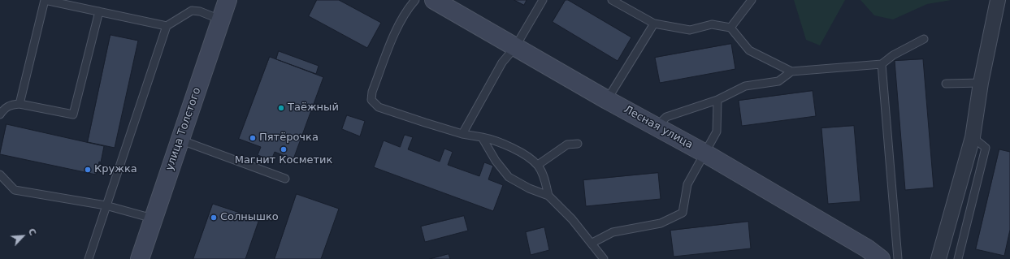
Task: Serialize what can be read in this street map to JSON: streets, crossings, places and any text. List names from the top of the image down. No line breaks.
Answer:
{"streets":{"street":["Лесная улица","улица Толстого"]},"places":["Таёжный","Пятёрочка","Магнит Косметик","Кружка","Солнышко"],"north":"top right"}
